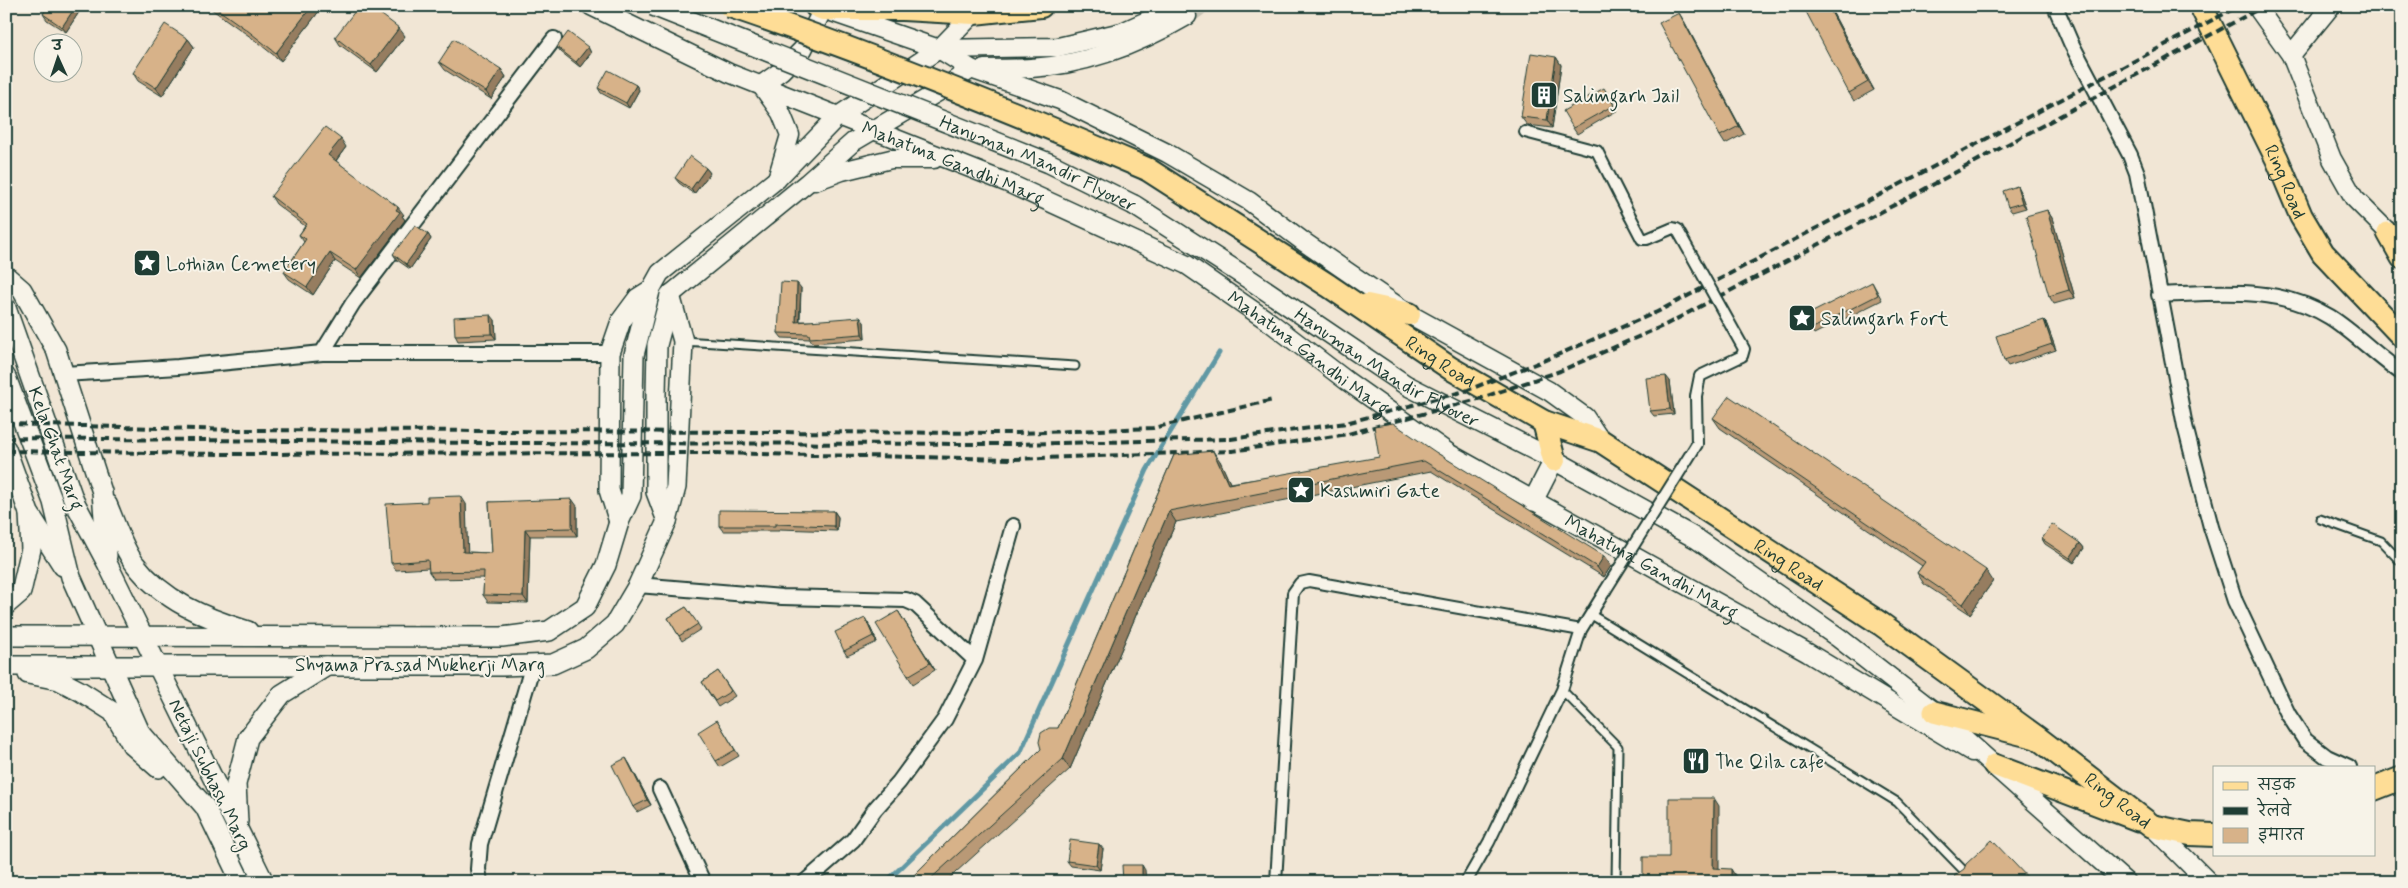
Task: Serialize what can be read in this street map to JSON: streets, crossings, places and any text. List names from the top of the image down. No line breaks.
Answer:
{"streets":{"highway":["Hanuman Mandir Flyover","Ring Road"],"main road":["Mahatma Gandhi Marg","Kela Ghat Marg","Shyama Prasad Mukherji Marg","Netaji Subhash Marg"]},"crossings":[["Mahatma Gandhi Marg","Hanuman Mandir Flyover"],["Mahatma Gandhi Marg","Shyama Prasad Mukherji Marg"],["Hanuman Mandir Flyover","Ring Road"],["Kela Ghat Marg","Shyama Prasad Mukherji Marg"],["Kela Ghat Marg","Netaji Subhash Marg"],["Shyama Prasad Mukherji Marg","Netaji Subhash Marg"]],"places":{"building":["Salimgarh Jail"],"place":["Lothian Cemetery","Salimgarh Fort","Kashmiri Gate"],"restaurant":["The Qila cafe"]},"legend":["सड़क","रेलवे","इमारत"],"north":"top"}
